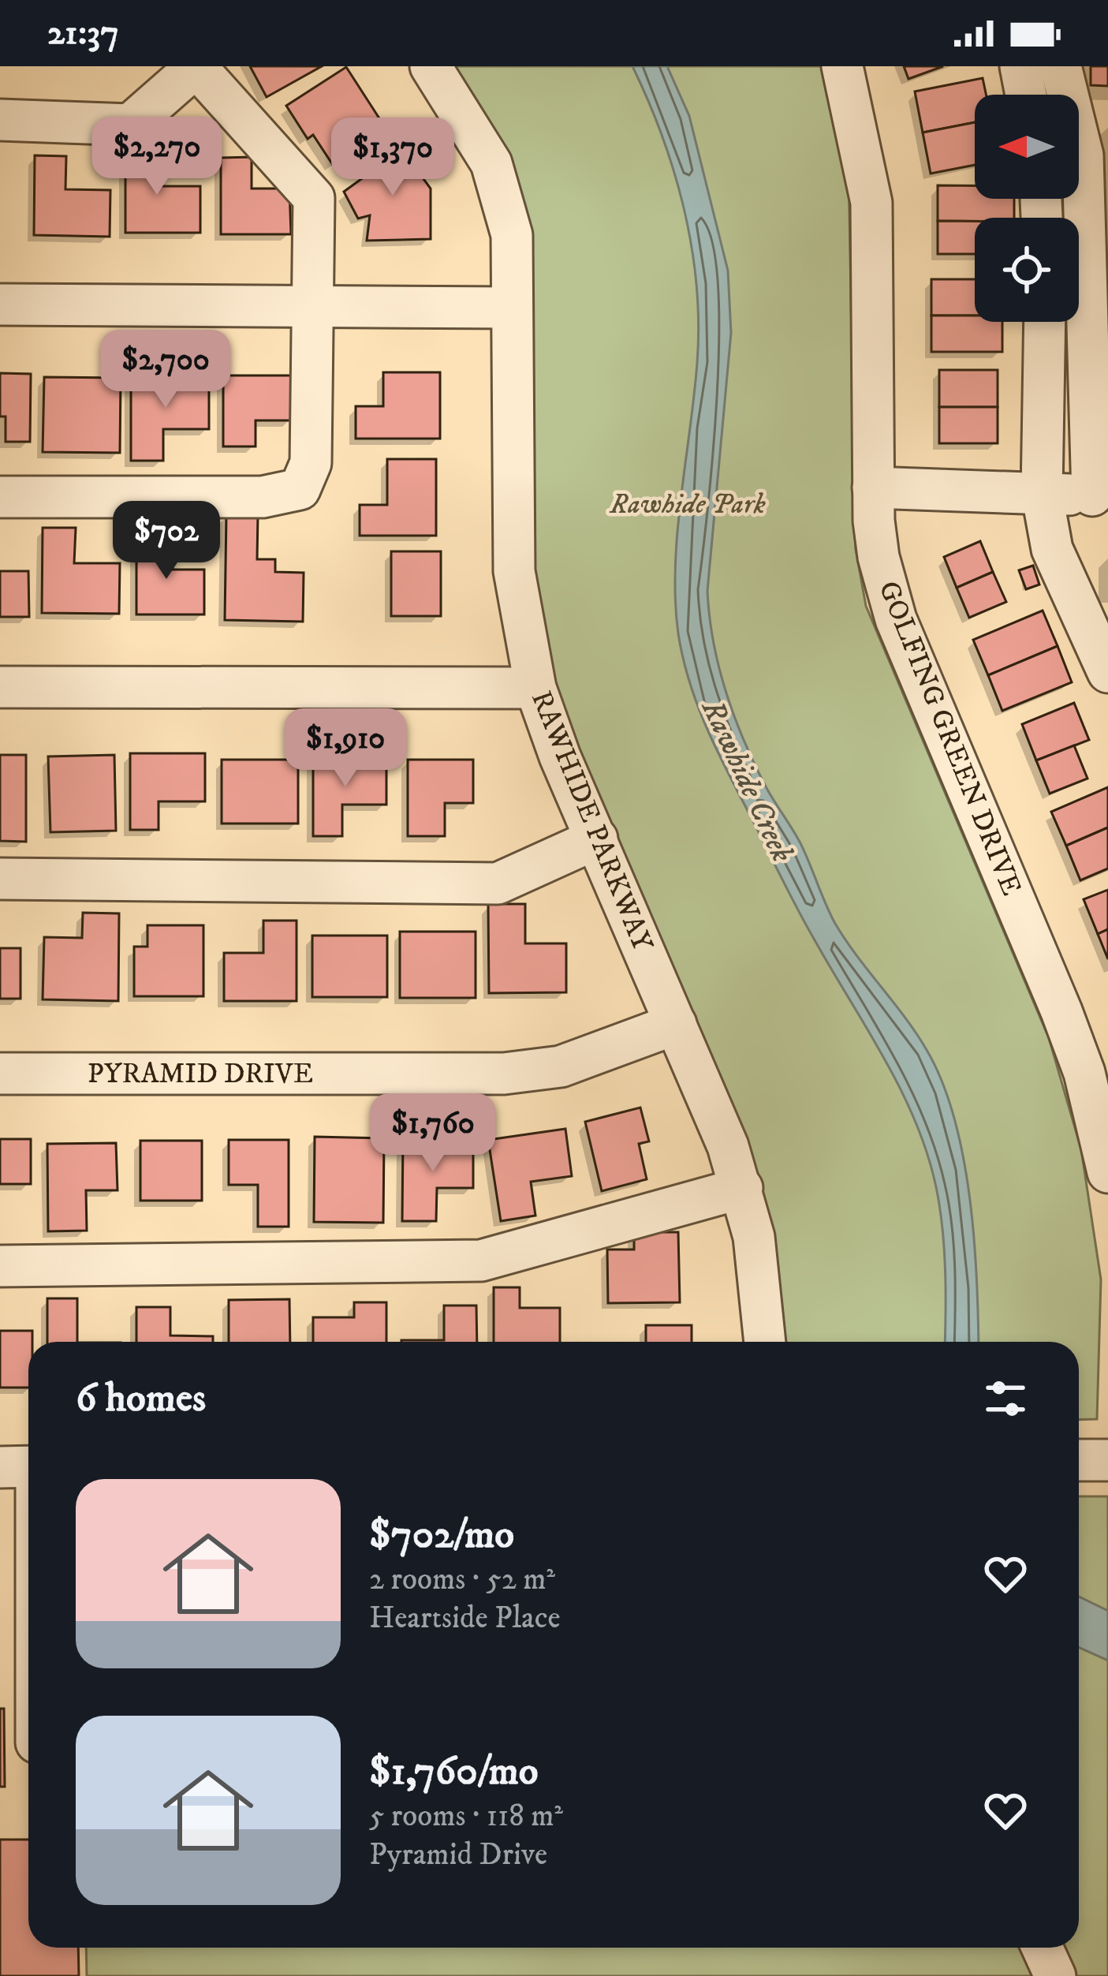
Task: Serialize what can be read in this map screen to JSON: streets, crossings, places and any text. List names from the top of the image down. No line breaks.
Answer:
{"streets":{"street":["GOLFING GREEN DRIVE","RAWHIDE PARKWAY","PYRAMID DRIVE"]},"crossings":[["RAWHIDE PARKWAY","PYRAMID DRIVE"]],"water":["Rawhide Creek"],"parks":["Rawhide Park"],"north":"left","page":{"status":"21:37","price":["$2,270","$1,370","$2,700","$702","$1,910","$1,760"],"heading":"6 homes","list":[{"name":"$702/mo","note":"2 rooms · 52 m² · Heartside Place"},{"name":"$1,760/mo","note":"5 rooms · 118 m² · Pyramid Drive"}]}}
